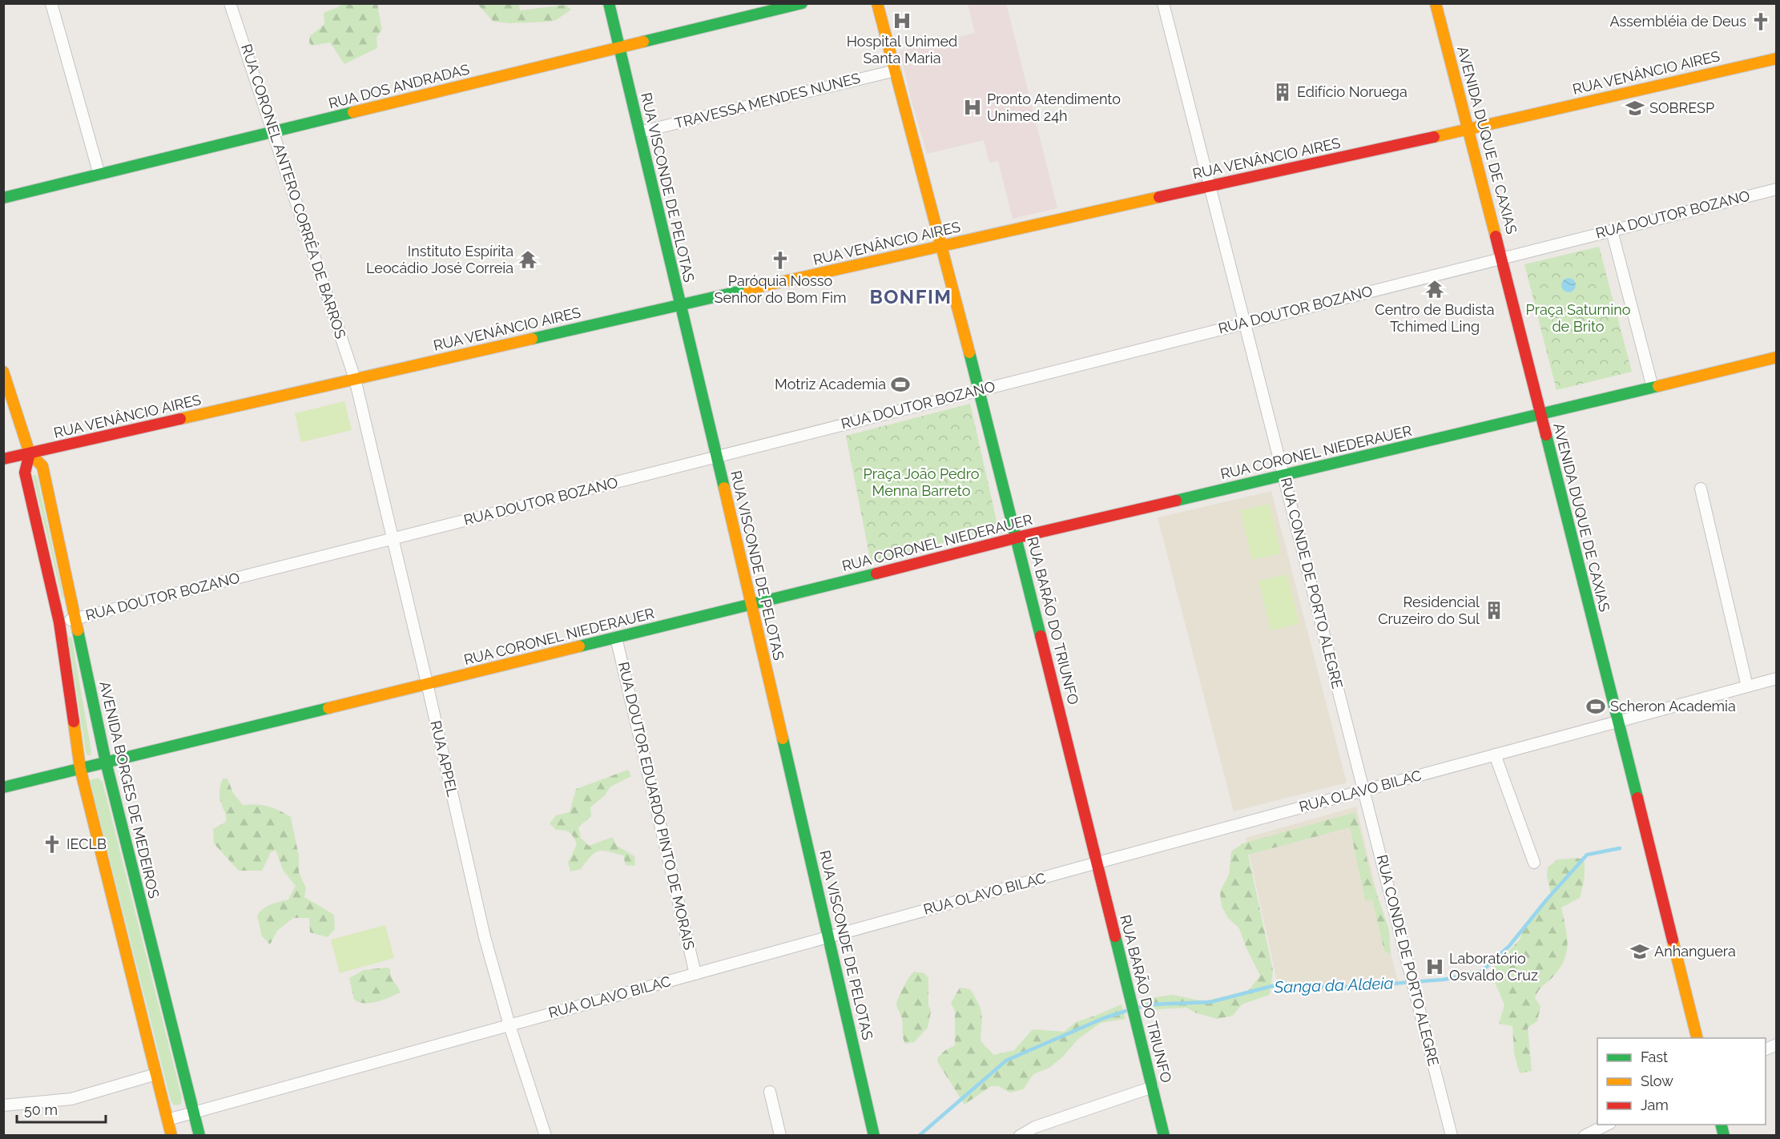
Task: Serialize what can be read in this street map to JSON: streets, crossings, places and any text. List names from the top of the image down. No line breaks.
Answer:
{"streets":{"street":["RUA VENÂNCIO AIRES","RUA DOS ANDRADAS","TRAVESSA MENDES NUNES","AVENIDA DUQUE DE CAXIAS","RUA VISCONDE DE PELOTAS","RUA CORONEL ANTERO CORRÊA DE BARROS","RUA DOUTOR BOZANO","RUA CORONEL NIEDERAUER","RUA CONDE DE PORTO ALEGRE","RUA BARÃO DO TRIUNFO","RUA APPEL","AVENIDA BORGES DE MEDEIROS","RUA OLAVO BILAC","RUA DOUTOR EDUARDO PINTO DE MORAIS"]},"crossings":[["RUA VENÂNCIO AIRES","AVENIDA DUQUE DE CAXIAS"],["RUA VENÂNCIO AIRES","RUA VISCONDE DE PELOTAS"],["RUA VENÂNCIO AIRES","RUA CORONEL ANTERO CORRÊA DE BARROS"],["RUA VENÂNCIO AIRES","RUA CONDE DE PORTO ALEGRE"],["RUA VENÂNCIO AIRES","RUA BARÃO DO TRIUNFO"],["RUA VENÂNCIO AIRES","RUA APPEL"],["RUA VENÂNCIO AIRES","AVENIDA BORGES DE MEDEIROS"],["RUA DOS ANDRADAS","RUA VISCONDE DE PELOTAS"],["RUA DOS ANDRADAS","RUA CORONEL ANTERO CORRÊA DE BARROS"],["TRAVESSA MENDES NUNES","RUA VISCONDE DE PELOTAS"],["TRAVESSA MENDES NUNES","RUA BARÃO DO TRIUNFO"],["AVENIDA DUQUE DE CAXIAS","RUA DOUTOR BOZANO"],["AVENIDA DUQUE DE CAXIAS","RUA CORONEL NIEDERAUER"],["AVENIDA DUQUE DE CAXIAS","RUA OLAVO BILAC"],["RUA VISCONDE DE PELOTAS","RUA DOUTOR BOZANO"],["RUA VISCONDE DE PELOTAS","RUA CORONEL NIEDERAUER"],["RUA VISCONDE DE PELOTAS","RUA OLAVO BILAC"],["RUA CORONEL ANTERO CORRÊA DE BARROS","RUA APPEL"],["RUA DOUTOR BOZANO","RUA CONDE DE PORTO ALEGRE"],["RUA DOUTOR BOZANO","RUA BARÃO DO TRIUNFO"],["RUA DOUTOR BOZANO","RUA APPEL"],["RUA DOUTOR BOZANO","AVENIDA BORGES DE MEDEIROS"],["RUA CORONEL NIEDERAUER","RUA CONDE DE PORTO ALEGRE"],["RUA CORONEL NIEDERAUER","RUA BARÃO DO TRIUNFO"],["RUA CORONEL NIEDERAUER","RUA APPEL"],["RUA CORONEL NIEDERAUER","AVENIDA BORGES DE MEDEIROS"],["RUA CORONEL NIEDERAUER","RUA DOUTOR EDUARDO PINTO DE MORAIS"],["RUA CONDE DE PORTO ALEGRE","RUA OLAVO BILAC"],["RUA BARÃO DO TRIUNFO","RUA OLAVO BILAC"],["RUA APPEL","RUA OLAVO BILAC"],["AVENIDA BORGES DE MEDEIROS","RUA OLAVO BILAC"],["RUA OLAVO BILAC","RUA DOUTOR EDUARDO PINTO DE MORAIS"]],"districts":["BONFIM"],"water":["Sanga da Aldeia"],"parks":["Praça Saturnino de Brito","Praça João Pedro Menna Barreto"],"places":{"hospital":["Hospital Unimed Santa Maria","Pronto Atendimento Unimed 24h","Laboratório Osvaldo Cruz"],"church":["Assembléia de Deus","Paróquia Nosso Senhor do Bom Fim","IECLB"],"building":["Edifício Noruega","Residencial Cruzeiro do Sul"],"school or university":["SOBRESP","Anhanguera"],"temple":["Instituto Espírita Leocádio José Correia","Centro de Budista Tchimed Ling"],"sports":["Motriz Academia","Scheron Academia"]},"legend":["Fast","Slow","Jam"],"scale_bar":"50 m"}
